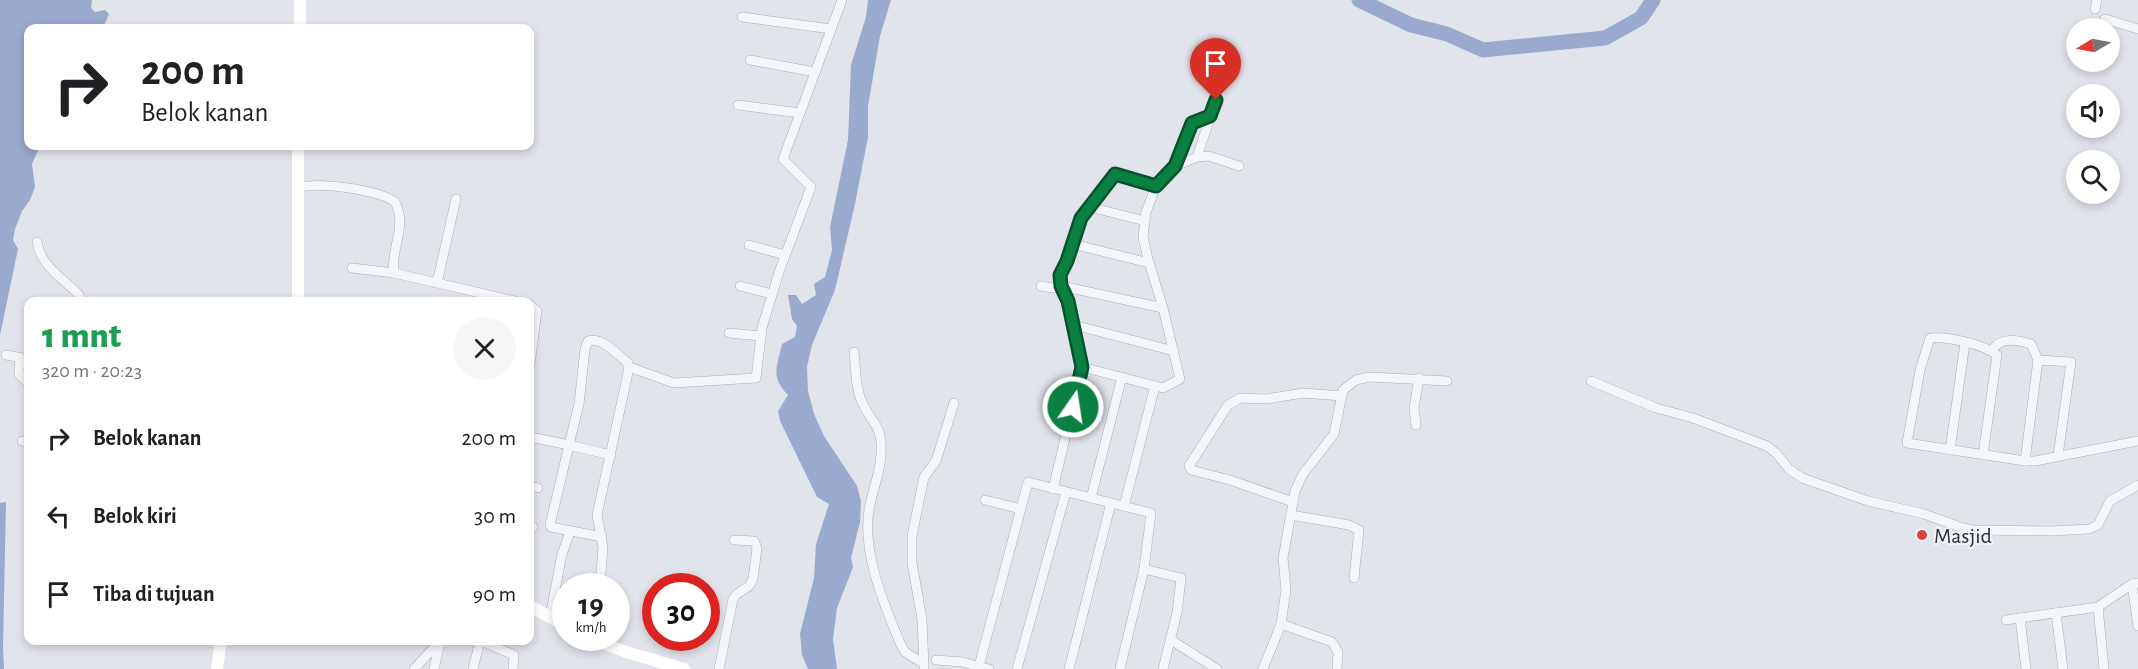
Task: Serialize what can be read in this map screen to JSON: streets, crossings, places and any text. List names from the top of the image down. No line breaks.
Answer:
{"places":["Masjid"],"north":"left","page":{"turn":["200 m","Belok kanan"],"heading":["1 mnt","320 m · 20:23"],"list":[{"name":"Belok kanan","value":"200 m"},{"name":"Belok kiri","value":"30 m"},{"name":"Tiba di tujuan","value":"90 m"}],"speed":"19 km/h","limit":"30"}}
